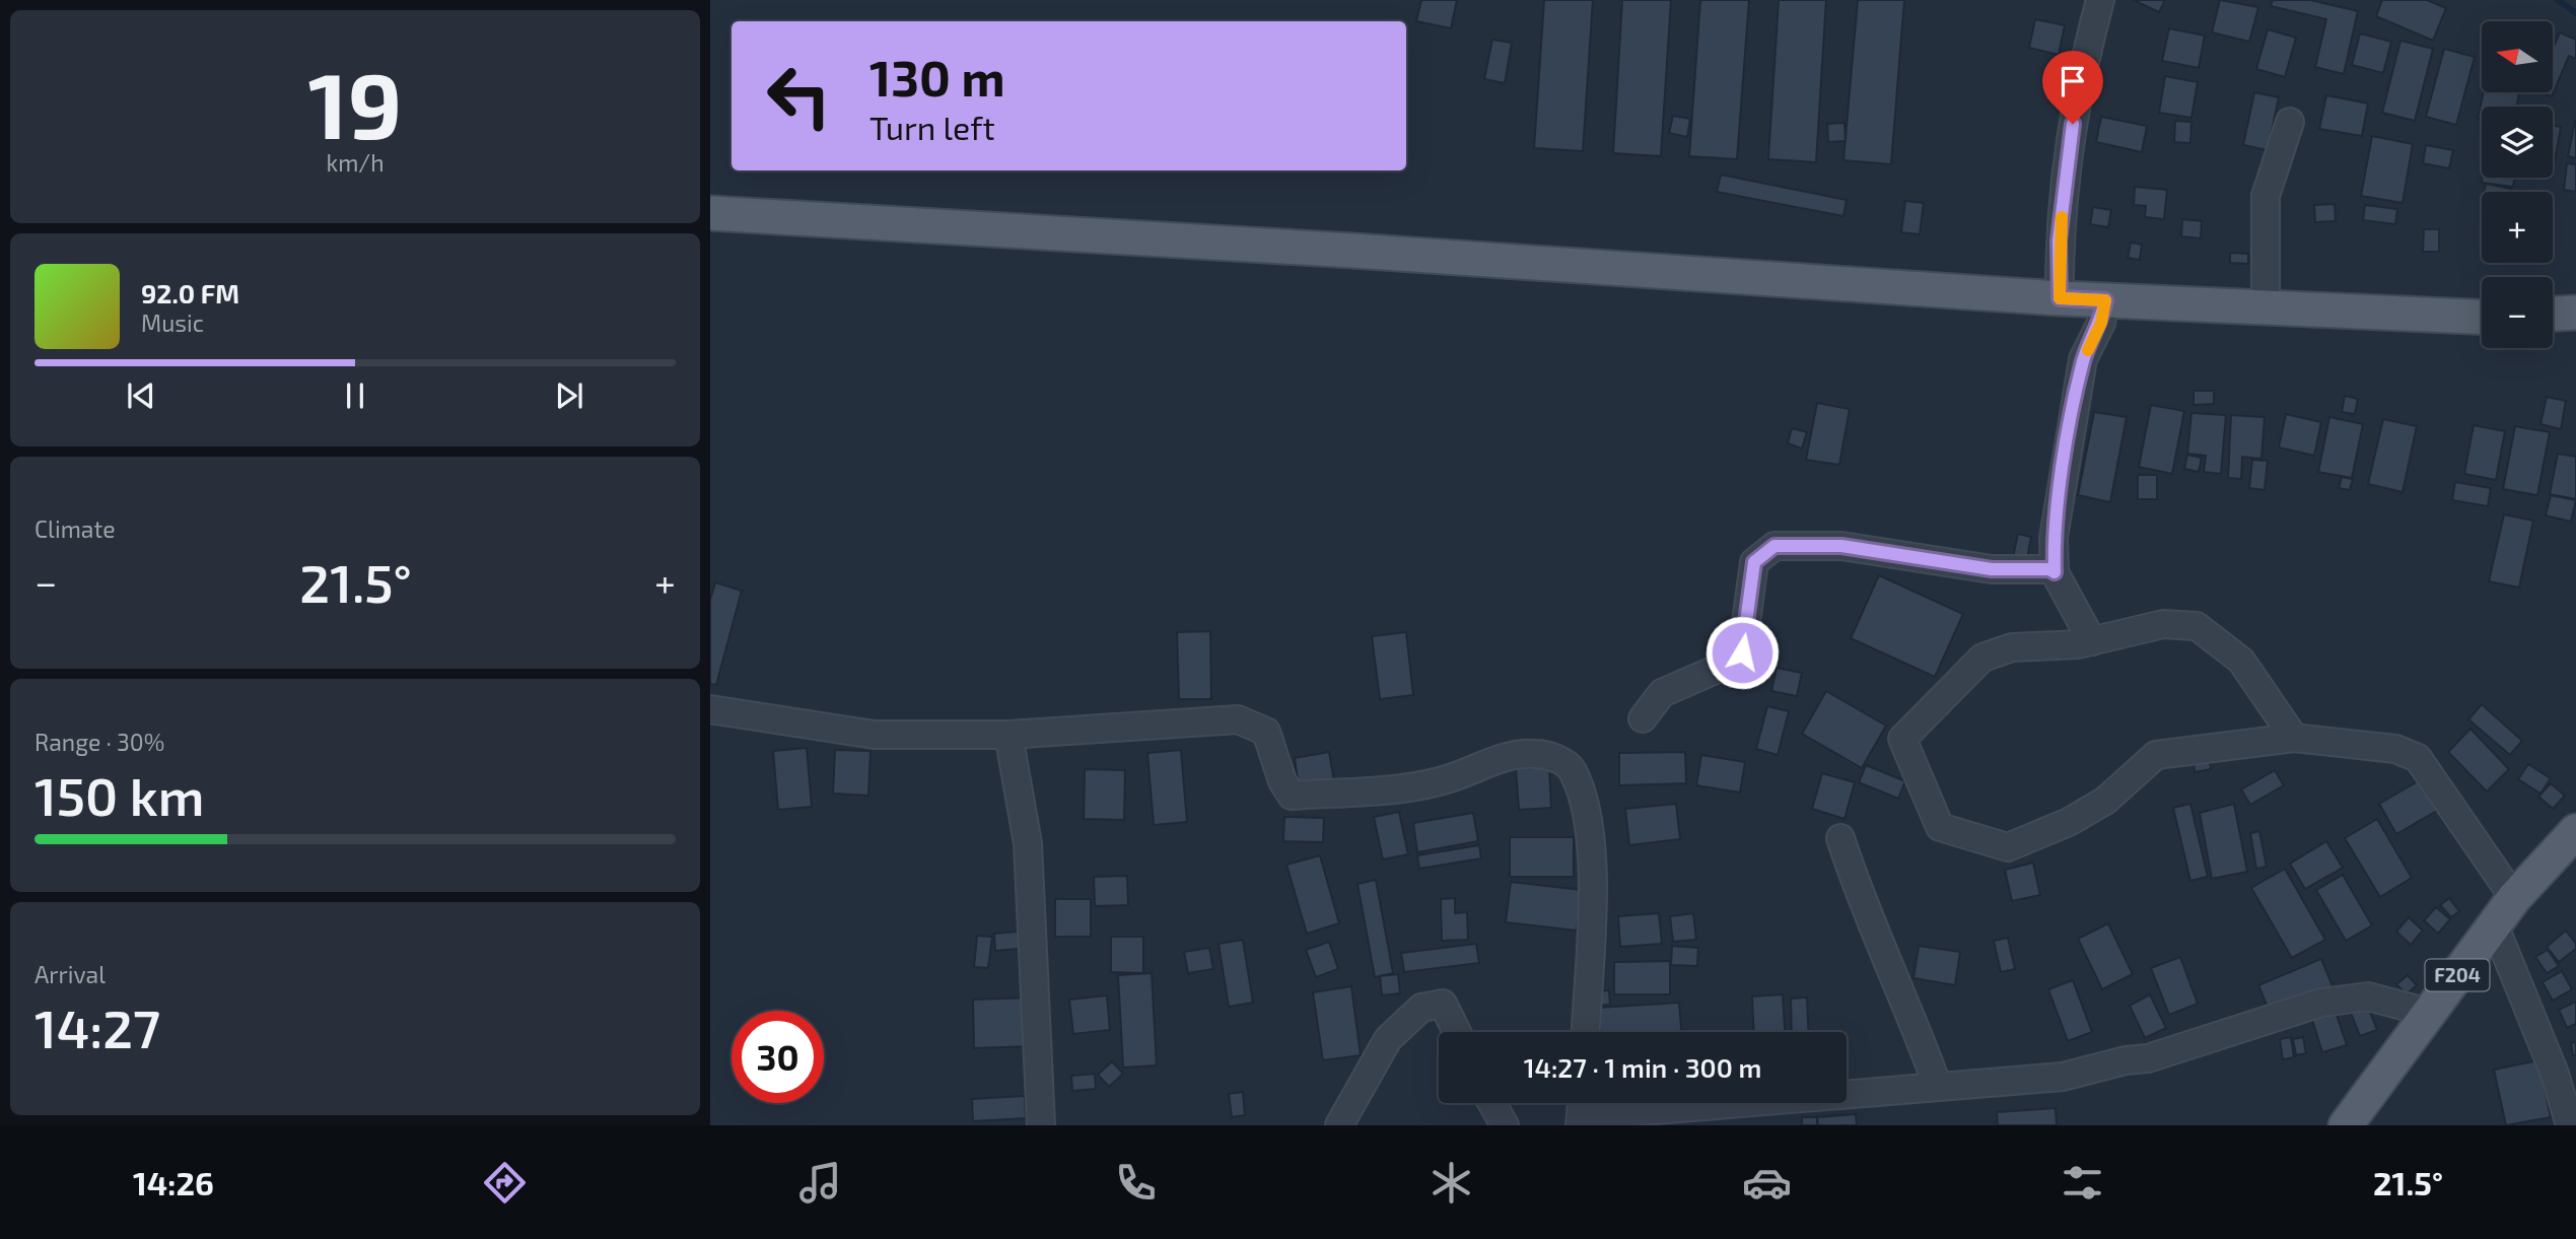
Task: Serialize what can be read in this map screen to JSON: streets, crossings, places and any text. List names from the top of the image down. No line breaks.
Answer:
{"streets":{"main road":["F204"]},"north":"left","page":{"tile":[["19","km/h"],"Climate",["Range · 30%","150 km"],["Arrival","14:27"]],"map_buttons":["+","−"],"turn":["130 m","Turn left"],"song":["92.0 FM","Music"],"heat":["−","21.5°","+"],"limit":"30","trip":"14:27 · 1 min · 300 m","tabs":["14:26","21.5°"]}}
